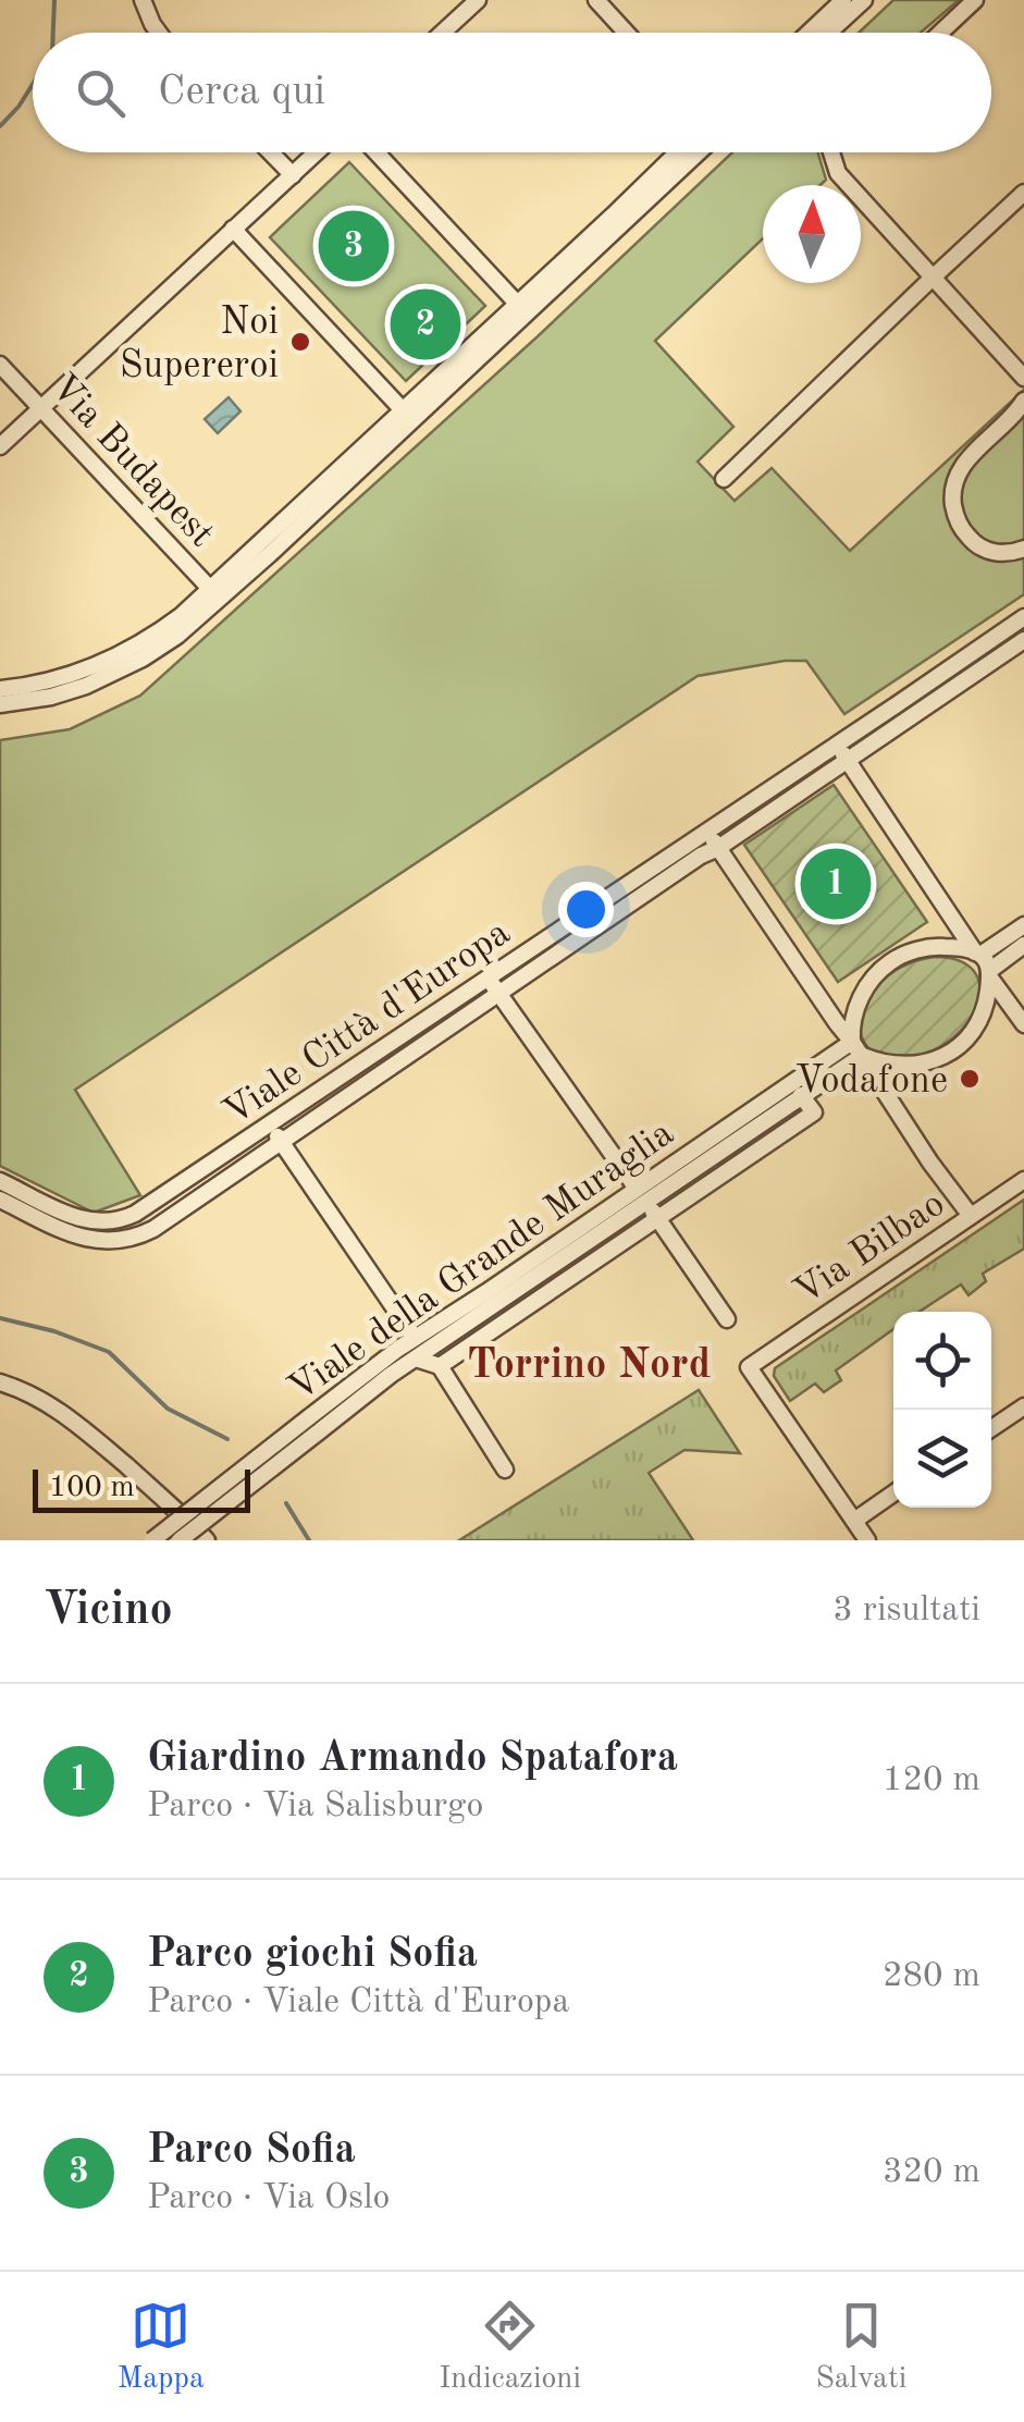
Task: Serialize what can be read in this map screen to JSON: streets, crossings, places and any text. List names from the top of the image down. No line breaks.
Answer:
{"streets":{"street":["Via Budapest","Viale Città d'Europa","Via Bilbao","Viale della Grande Muraglia"]},"districts":["Torrino Nord"],"places":["Noi Supereroi","Vodafone"],"scale_bar":"100 m","north":"top","page":{"search":"Cerca qui","pins":["3","2","1"],"scale":"100 m","heading":["Vicino","3 risultati"],"list":[{"mark":"1","name":"Giardino Armando Spatafora","note":"Parco · Via Salisburgo","value":"120 m"},{"mark":"2","name":"Parco giochi Sofia","note":"Parco · Viale Città d'Europa","value":"280 m"},{"mark":"3","name":"Parco Sofia","note":"Parco · Via Oslo","value":"320 m"}],"nav":["Mappa","Indicazioni","Salvati"]}}
